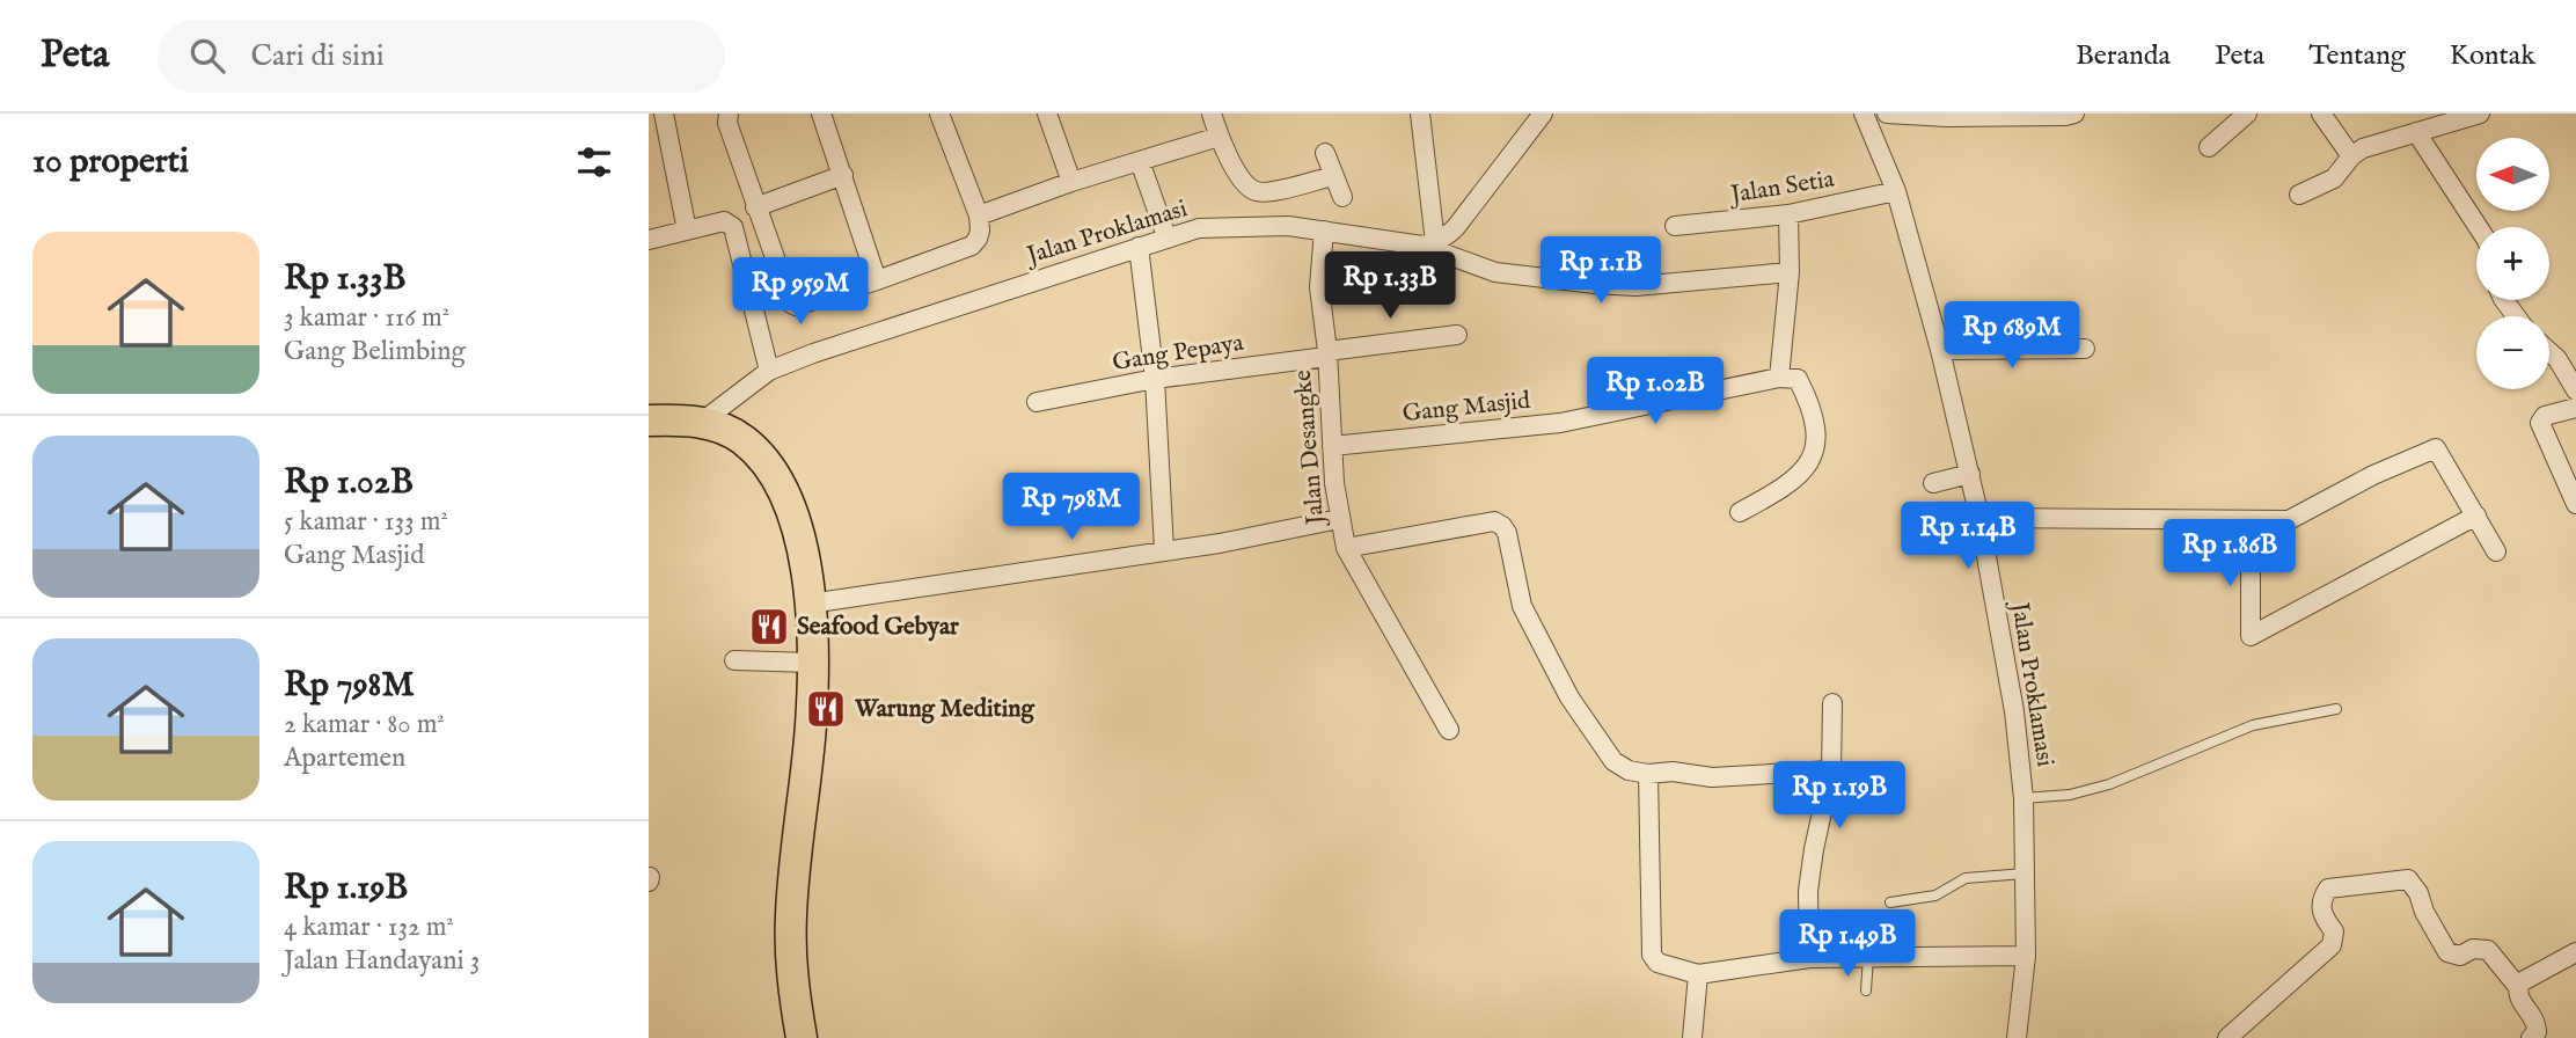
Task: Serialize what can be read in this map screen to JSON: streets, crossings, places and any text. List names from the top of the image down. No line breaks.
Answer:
{"streets":{"street":["Jalan Setia","Jalan Proklamasi","Gang Pepaya","Gang Masjid","Jalan Desangke"]},"crossings":[["Jalan Setia","Jalan Proklamasi"],["Jalan Proklamasi","Jalan Desangke"],["Gang Pepaya","Jalan Desangke"],["Gang Masjid","Jalan Desangke"]],"places":{"restaurant":["Seafood Gebyar","Warung Mediting"]},"north":"left","page":{"header":"Peta","search":"Cari di sini","nav":["Beranda","Peta","Tentang","Kontak"],"heading":"10 properti","map_buttons":["+","−"],"list":[{"name":"Rp 1.33B","note":"3 kamar · 116 m² · Gang Belimbing"},{"name":"Rp 1.02B","note":"5 kamar · 133 m² · Gang Masjid"},{"name":"Rp 798M","note":"2 kamar · 80 m² · Apartemen"},{"name":"Rp 1.19B","note":"4 kamar · 132 m² · Jalan Handayani 3"}],"price":["Rp 1.1B","Rp 1.33B","Rp 959M","Rp 689M","Rp 1.02B","Rp 798M","Rp 1.14B","Rp 1.86B","Rp 1.19B","Rp 1.49B"]}}
